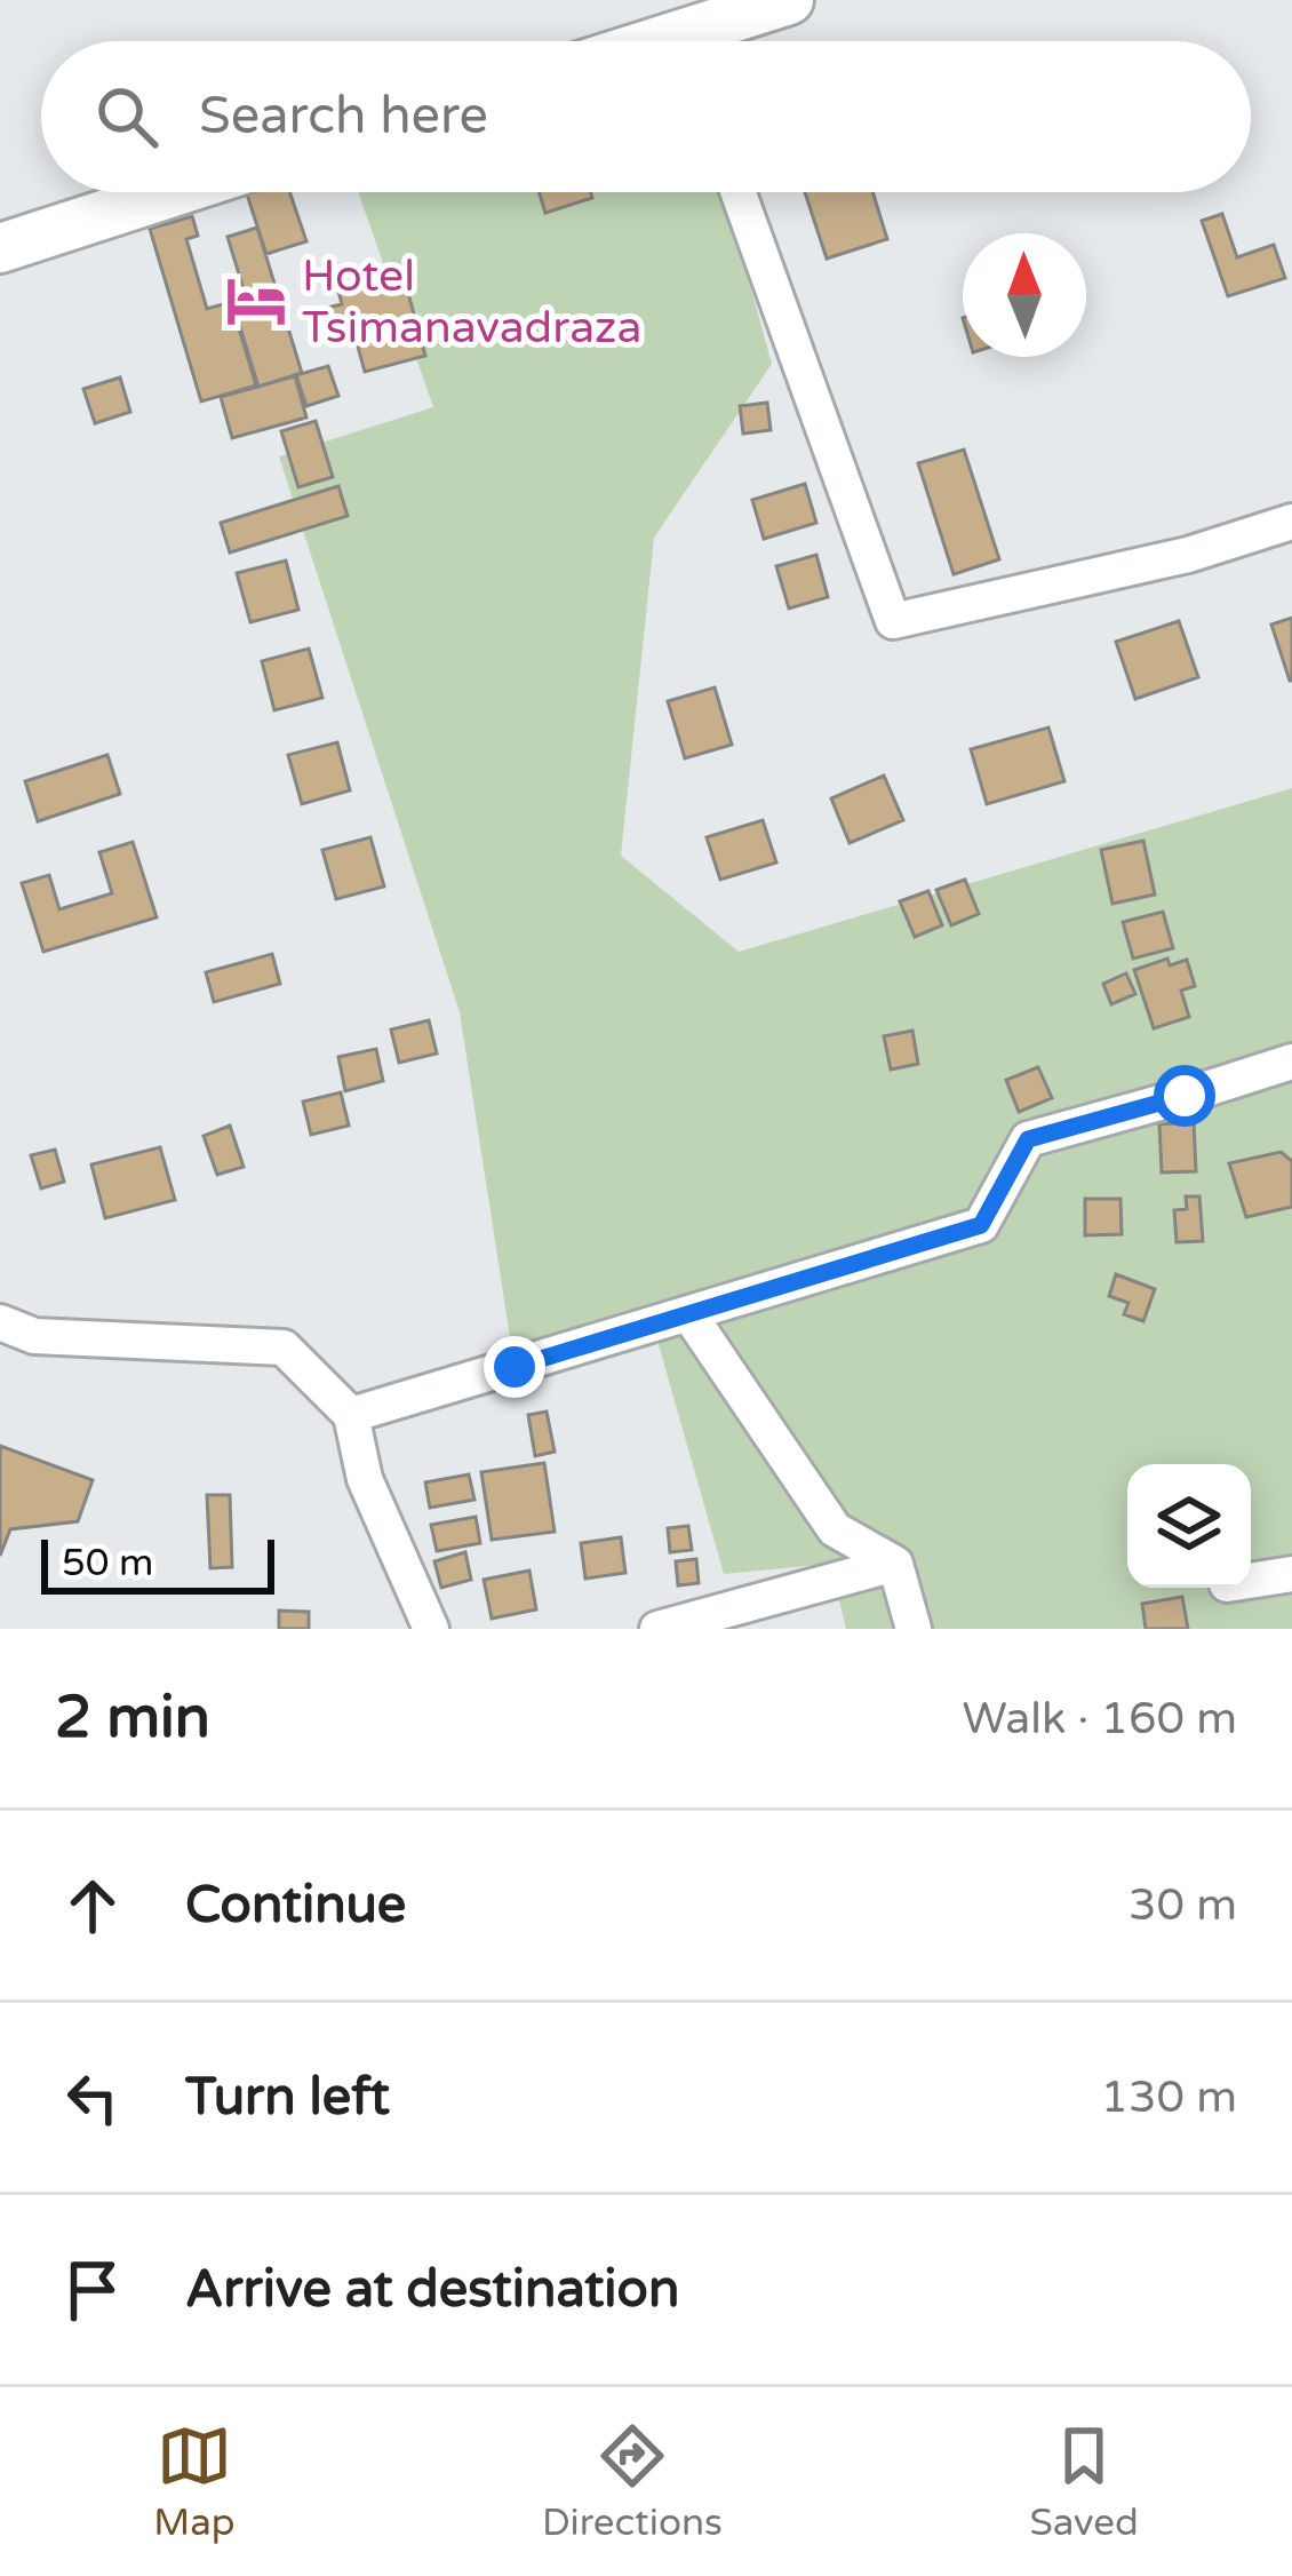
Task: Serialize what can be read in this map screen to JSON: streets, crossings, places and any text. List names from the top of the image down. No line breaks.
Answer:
{"places":{"hotel":["Hotel Tsimanavadraza"]},"scale_bar":"50 m","north":"top","page":{"search":"Search here","scale":"50 m","heading":["2 min","Walk · 160 m"],"list":[["Continue","30 m"],["Turn left","130 m"],"Arrive at destination"],"nav":["Map","Directions","Saved"]}}
